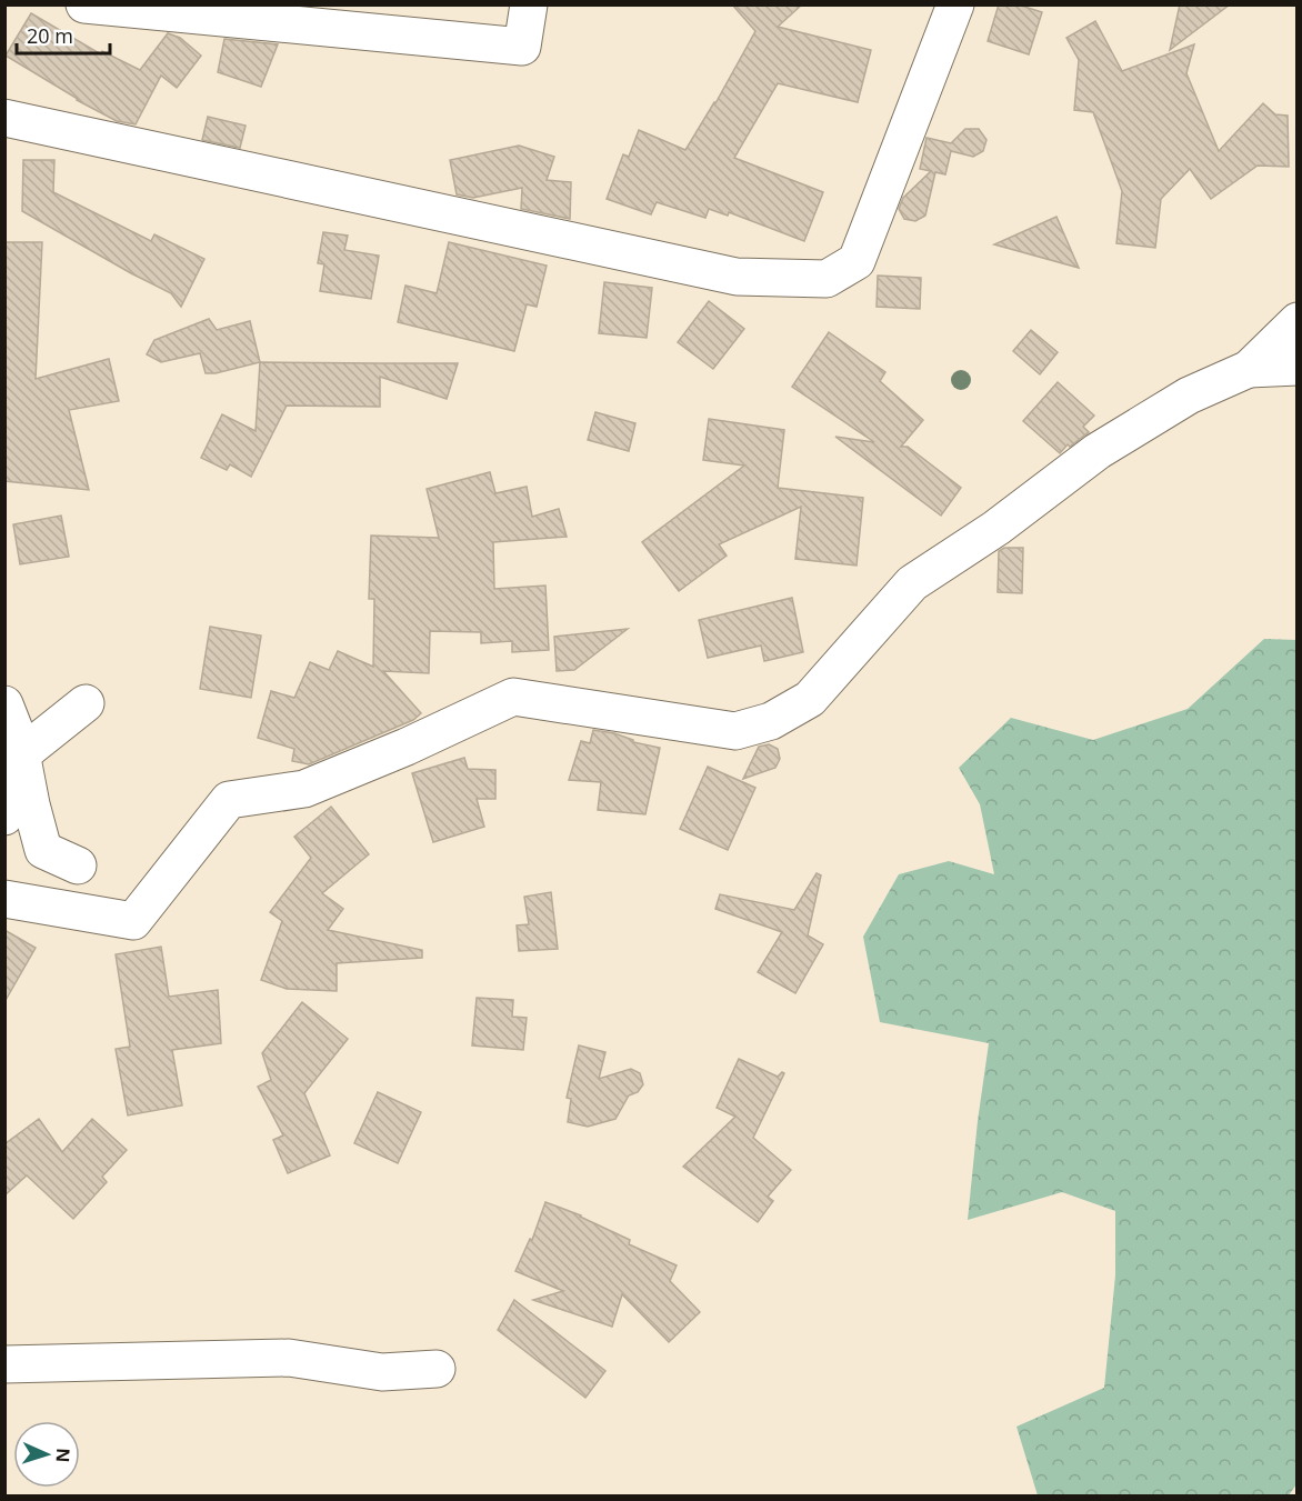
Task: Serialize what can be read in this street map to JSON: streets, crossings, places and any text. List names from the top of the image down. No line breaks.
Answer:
{"scale_bar":"20 m","north":"right"}
